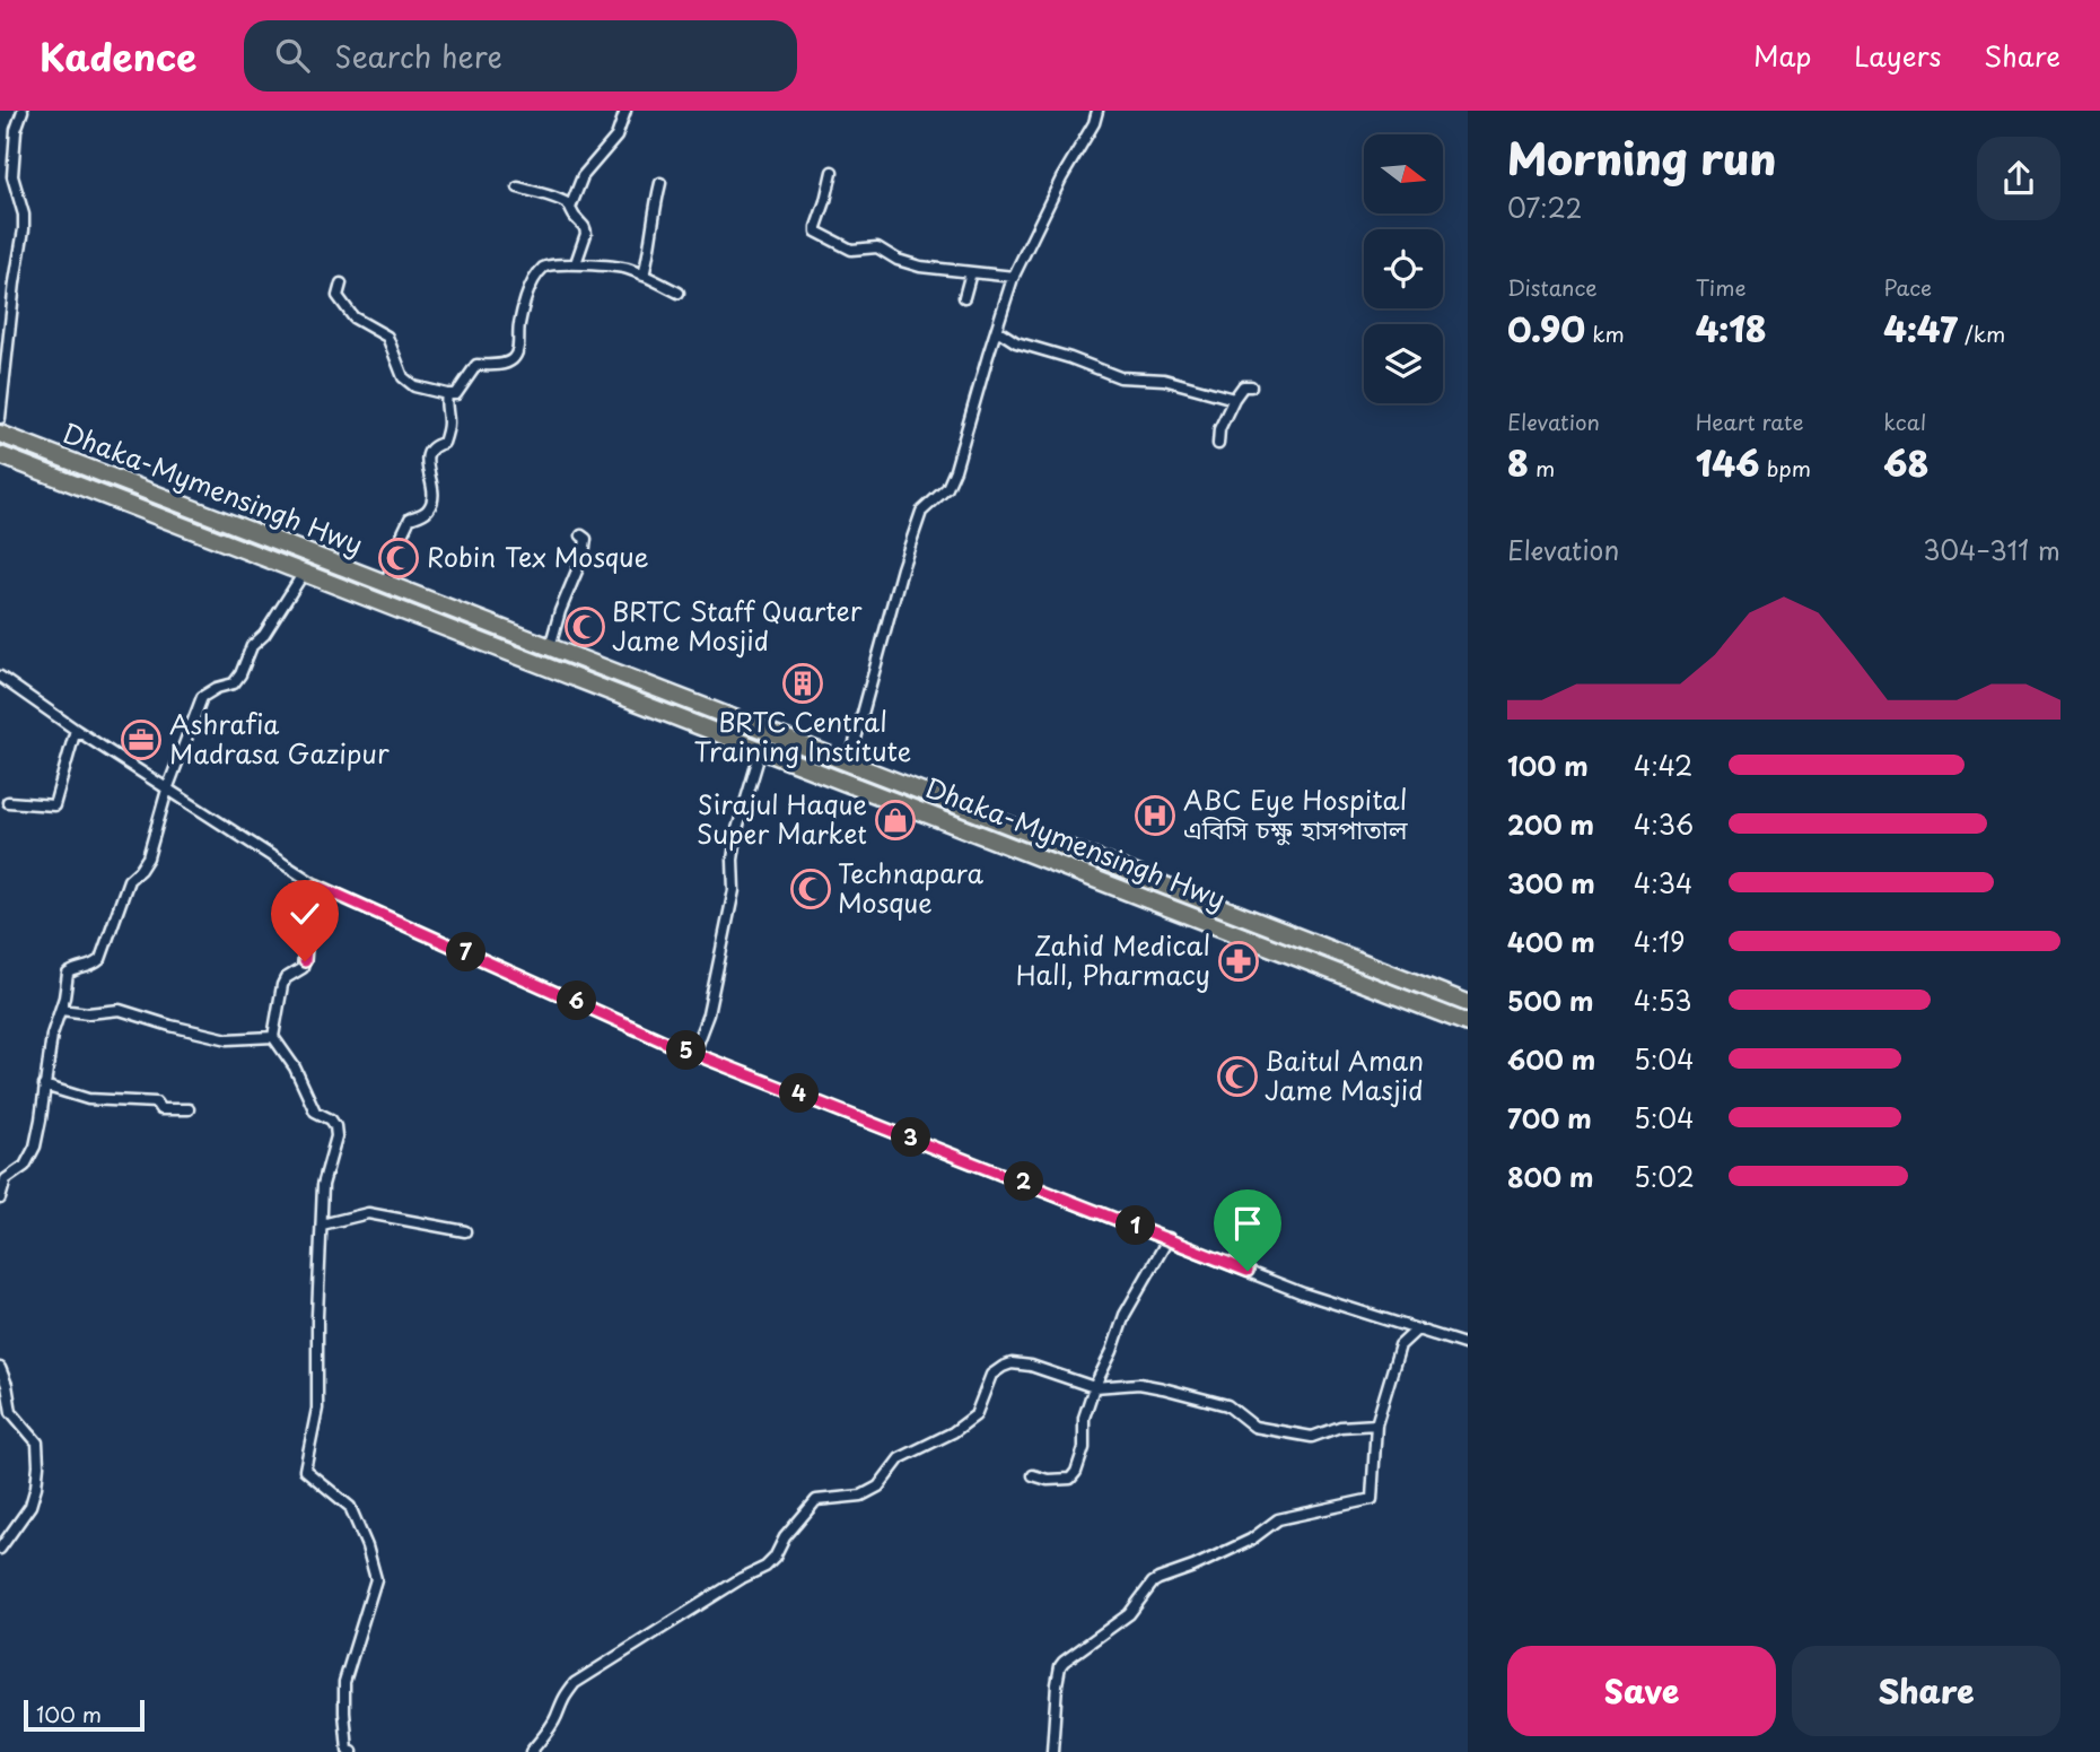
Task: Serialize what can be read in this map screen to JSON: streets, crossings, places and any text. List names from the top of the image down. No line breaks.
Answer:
{"streets":{"highway":["Dhaka-Mymensingh Hwy"]},"places":{"mosque":["Robin Tex Mosque","BRTC Staff Quarter Jame Mosjid","Technapara Mosque","Baitul Aman Jame Masjid"],"building":["BRTC Central Training Institute"],"office":["Ashrafia Madrasa Gazipur"],"hospital":["ABC Eye Hospital এবিসি চক্ষু হাসপাতাল"],"shop":["Sirajul Haque Super Market"],"pharmacy":["Zahid Medical Hall, Pharmacy"]},"scale_bar":"100 m","north":"right","page":{"header":"Kadence","search":"Search here","nav":["Map","Layers","Share"],"heading":["Morning run","07:22"],"stats":[["Distance","0.90 km"],["Time","4:18"],["Pace","4:47 /km"],["Elevation","8 m"],["Heart rate","146 bpm"],["kcal","68"]],"chart":["Elevation","304–311 m"],"list":[{"name":"100 m","note":"4:42"},{"name":"200 m","note":"4:36"},{"name":"300 m","note":"4:34"},{"name":"400 m","note":"4:19"},{"name":"500 m","note":"4:53"},{"name":"600 m","note":"5:04"},{"name":"700 m","note":"5:04"},{"name":"800 m","note":"5:02"}],"pins":["7","6","5","4","3","2","1"],"buttons":["Save","Share"],"scale":"100 m"}}
